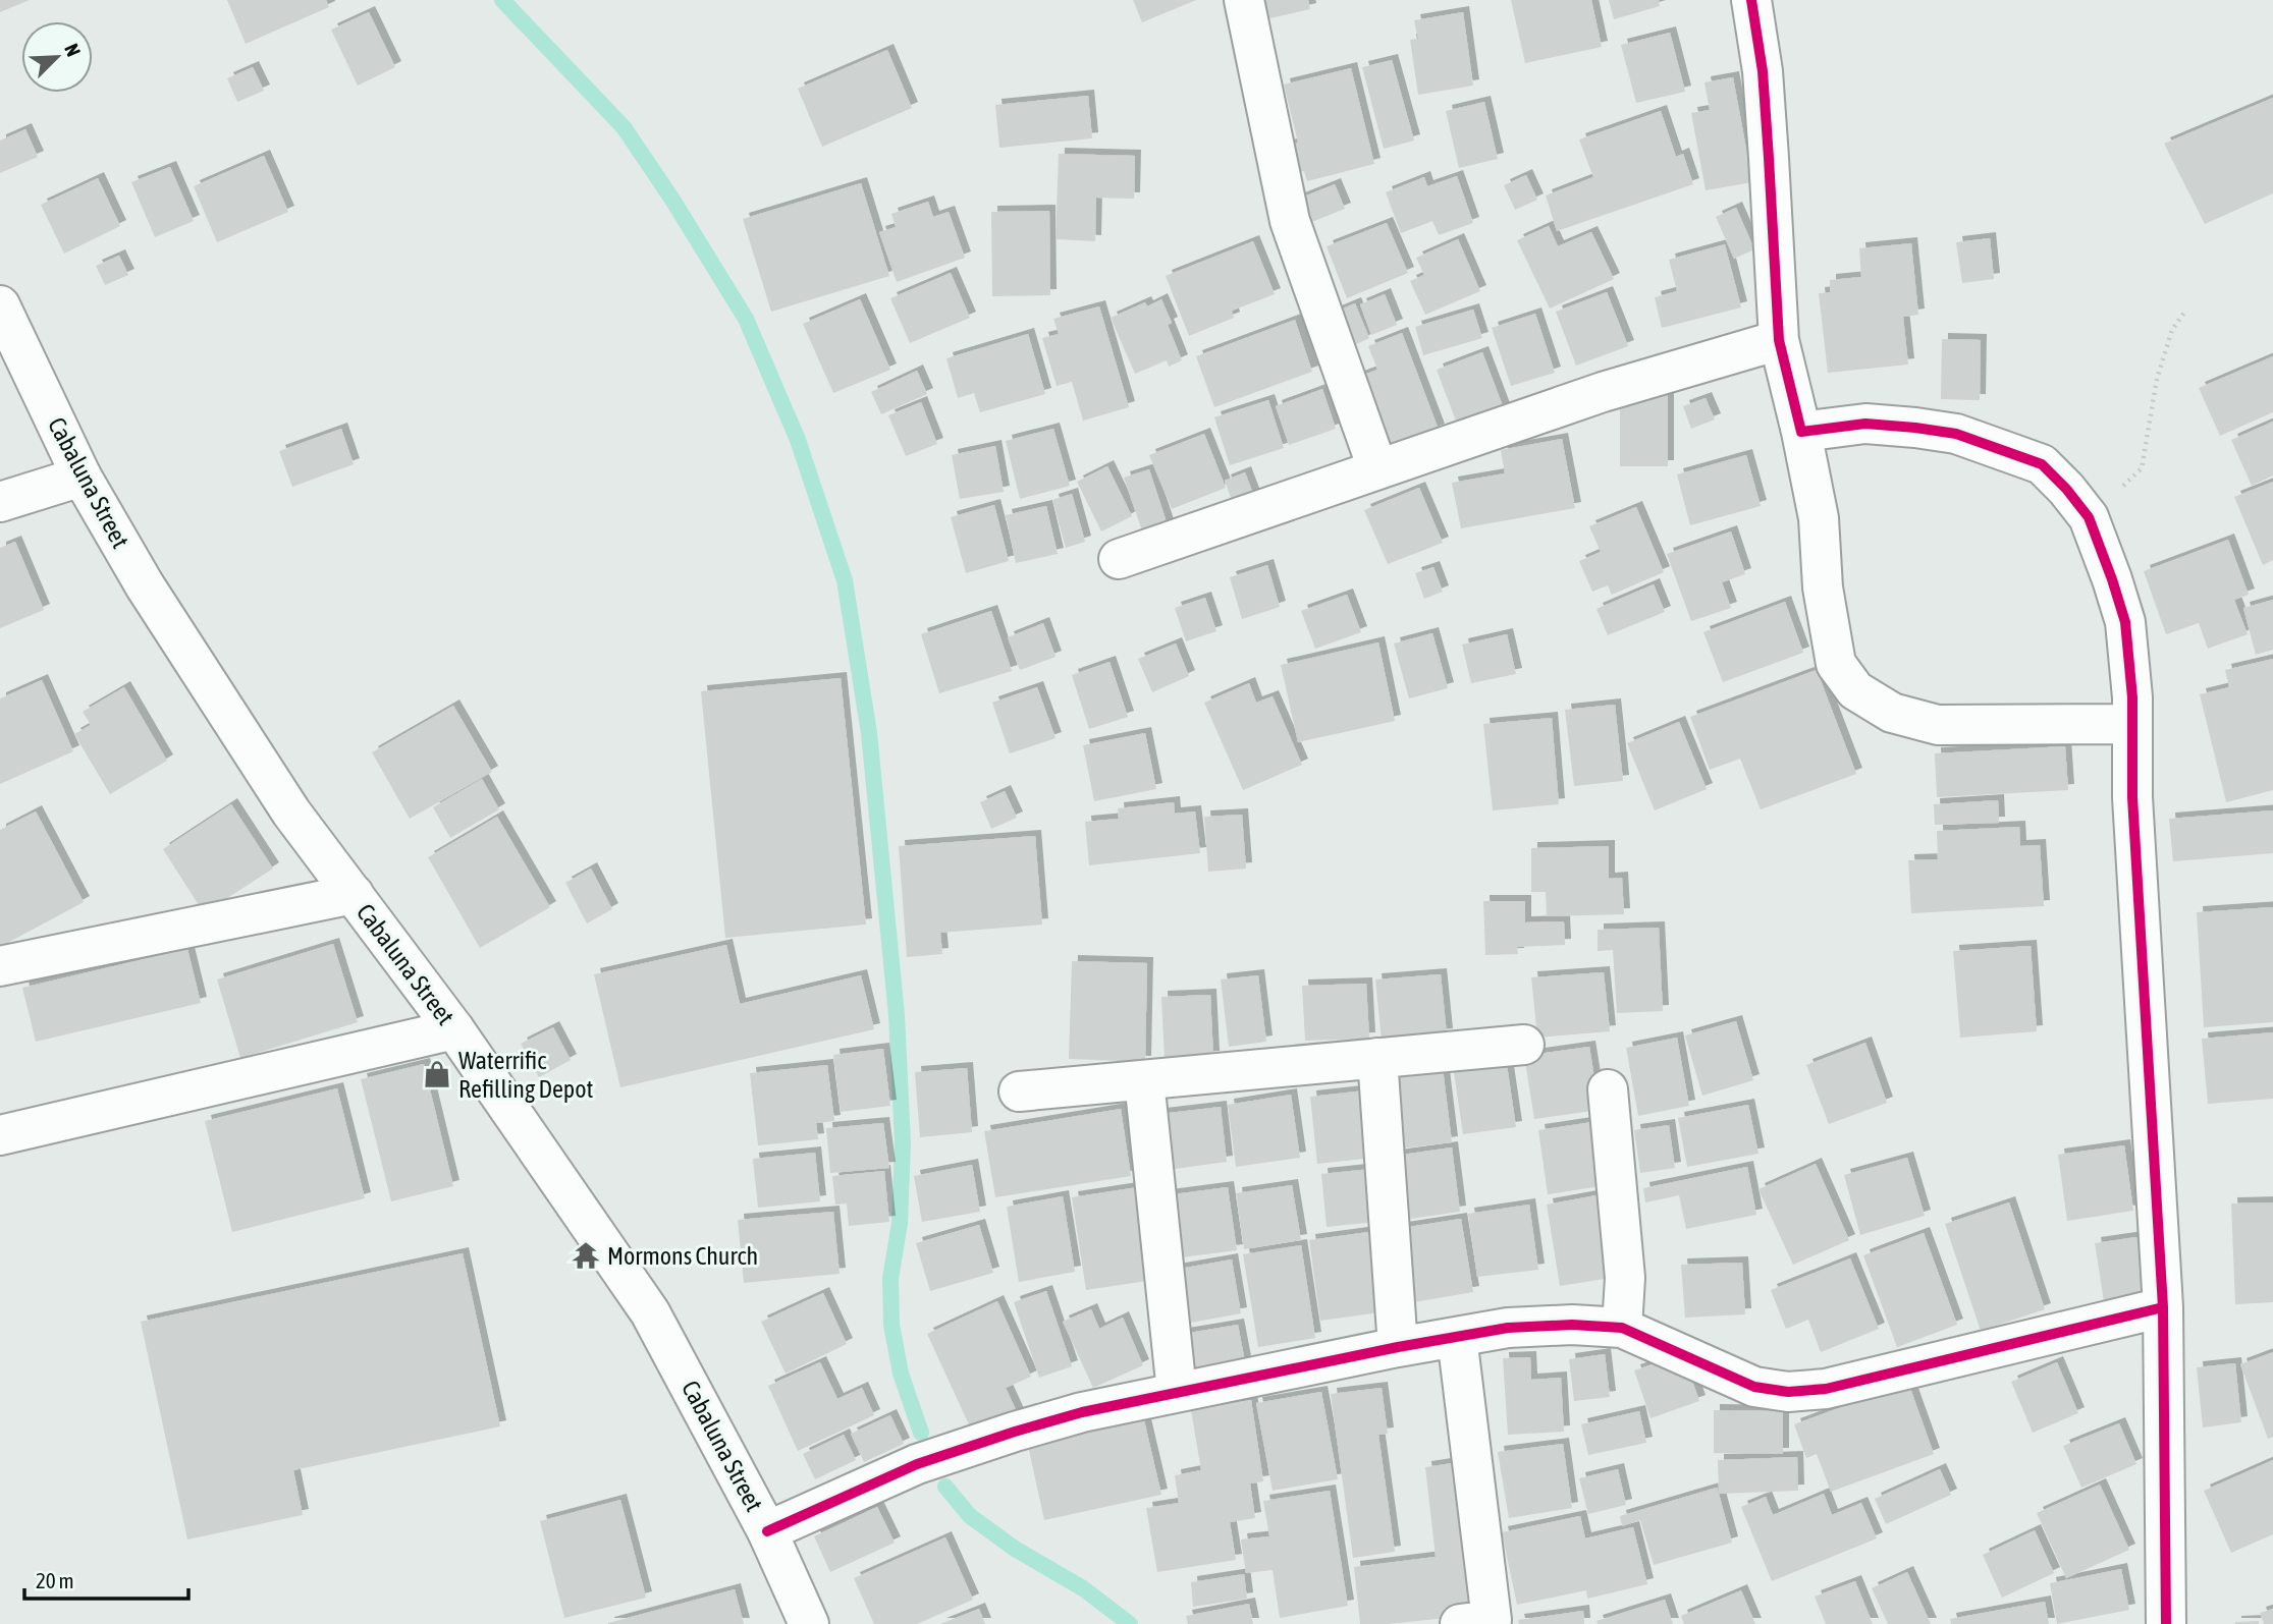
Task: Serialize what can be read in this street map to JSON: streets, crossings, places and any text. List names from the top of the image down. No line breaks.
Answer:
{"streets":{"street":["Cabaluna Street"]},"places":{"shop":["Waterrific Refilling Depot"],"temple":["Mormons Church"]},"scale_bar":"20 m","north":"top right"}
